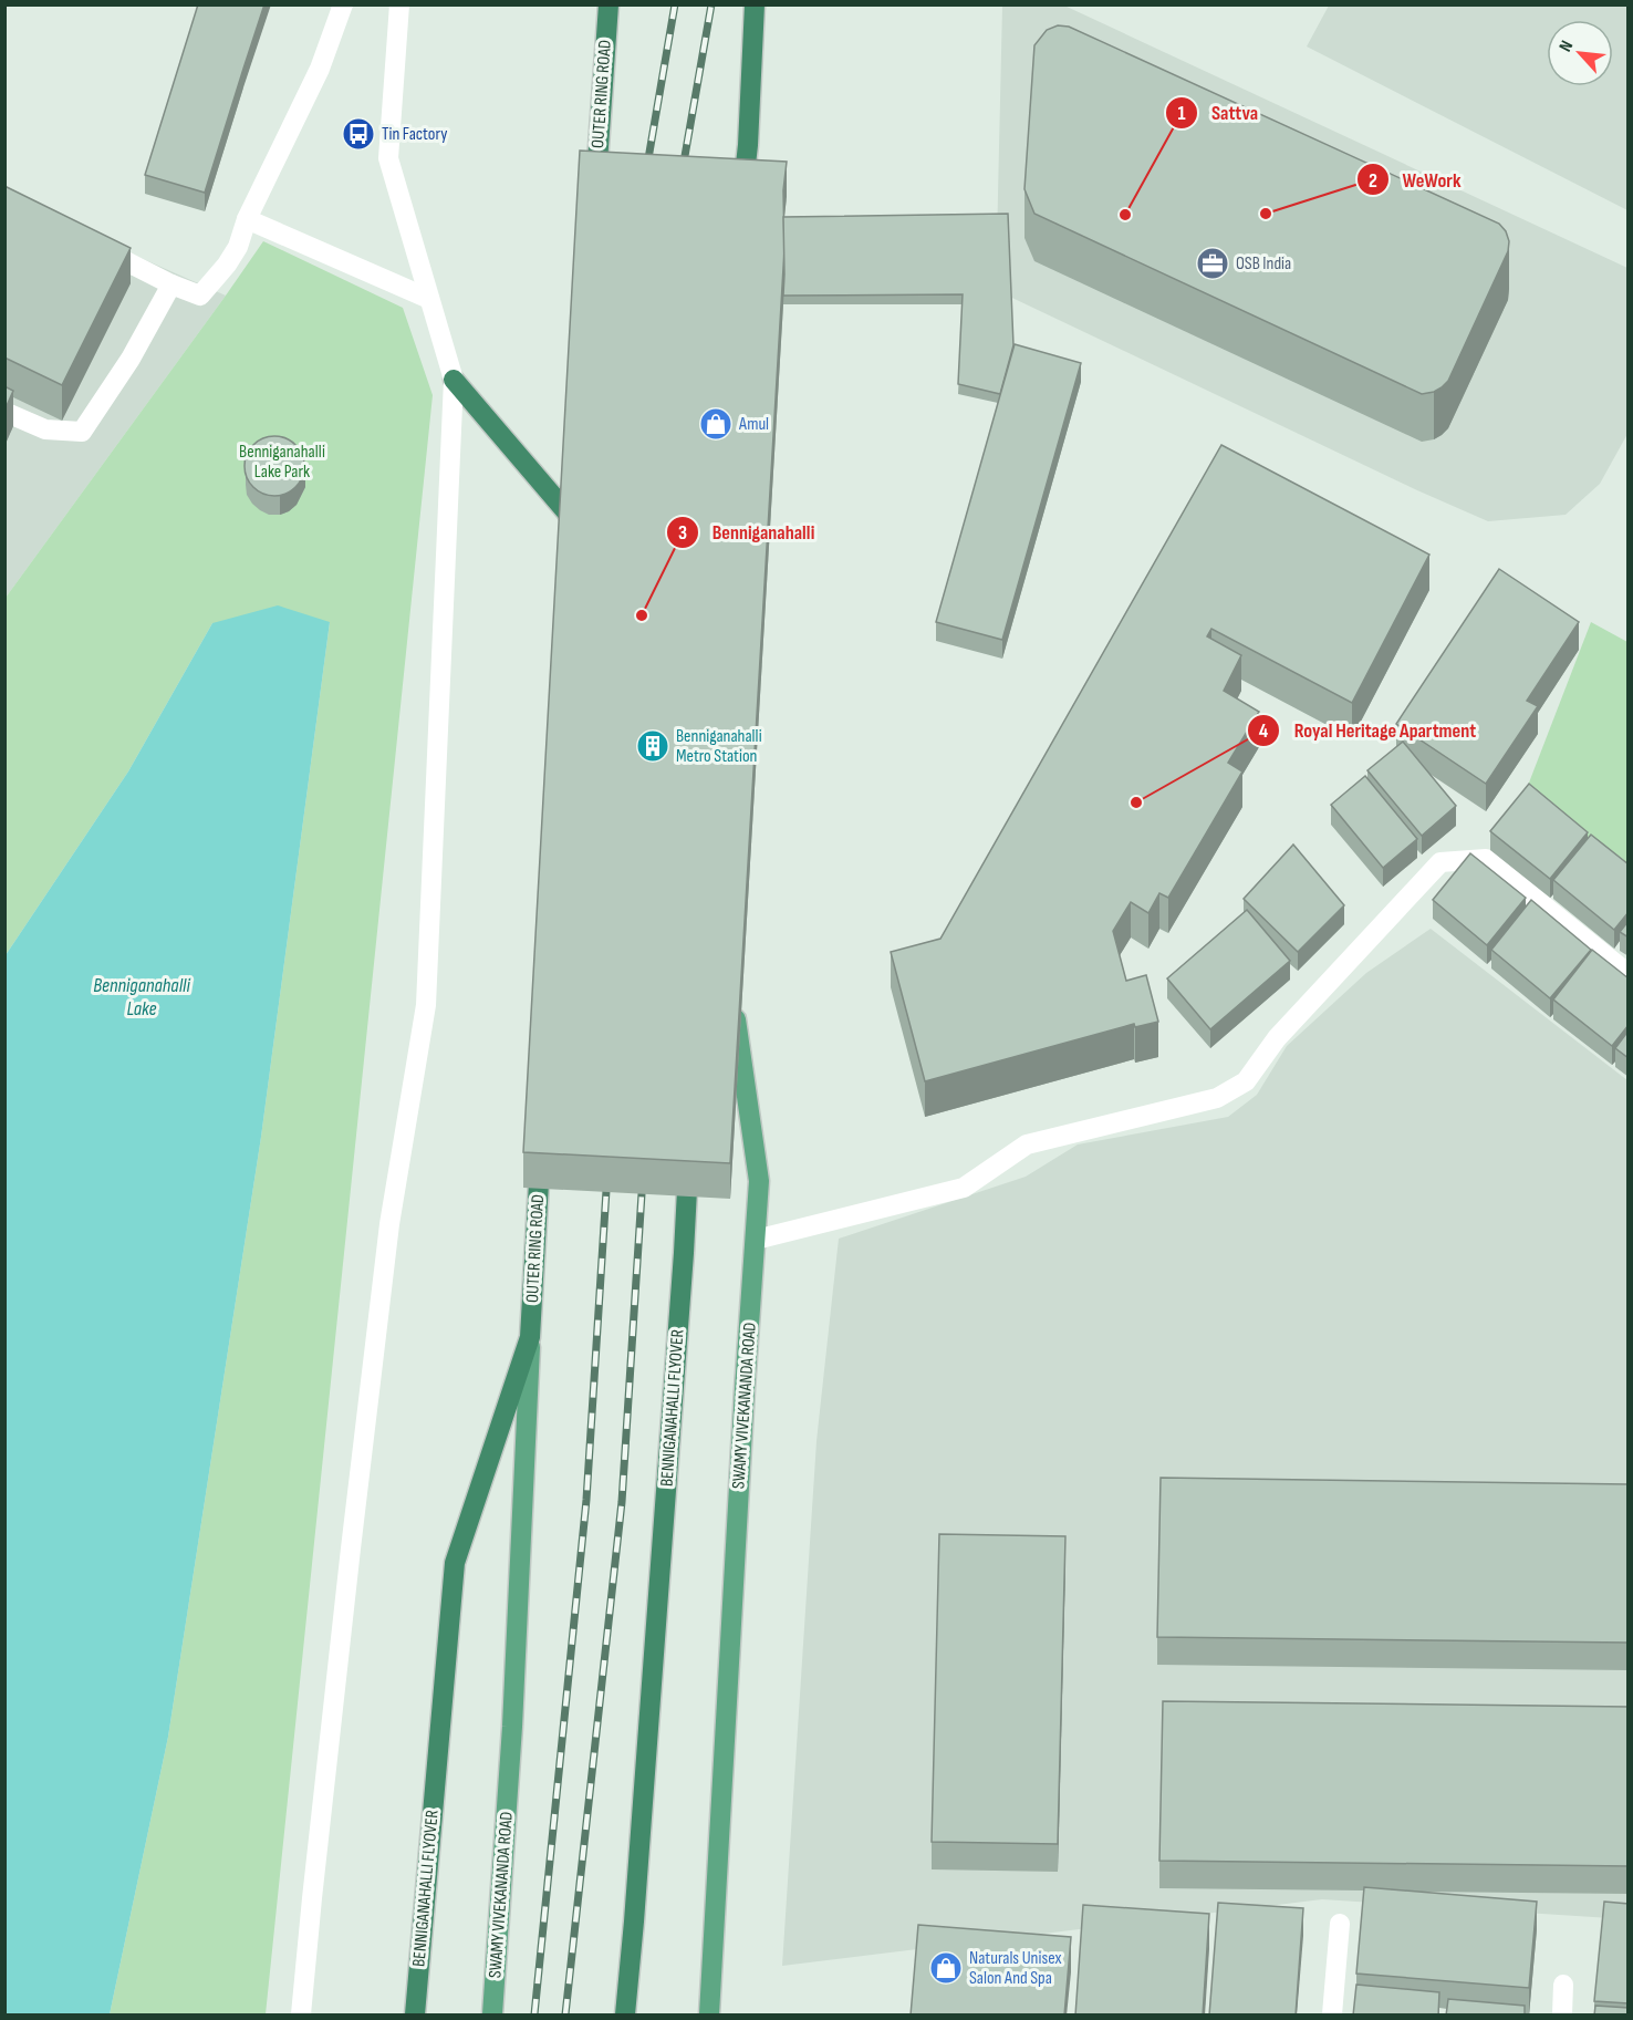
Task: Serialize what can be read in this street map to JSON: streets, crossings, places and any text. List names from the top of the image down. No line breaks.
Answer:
{"streets":{"highway":["OUTER RING ROAD","BENNIGANAHALLI FLYOVER"],"main road":["SWAMY VIVEKANANDA ROAD"]},"crossings":[["OUTER RING ROAD","SWAMY VIVEKANANDA ROAD"],["OUTER RING ROAD","BENNIGANAHALLI FLYOVER"],["SWAMY VIVEKANANDA ROAD","BENNIGANAHALLI FLYOVER"]],"water":["Benniganahalli Lake"],"parks":["Benniganahalli Lake Park"],"places":{"bus stop":["Tin Factory"],"other":["WeWork","Sattva","Benniganahalli","Royal Heritage Apartment"],"office":["OSB India"],"shop":["Amul","Naturals Unisex Salon And Spa"],"building":["Benniganahalli Metro Station"]},"north":"top left"}
